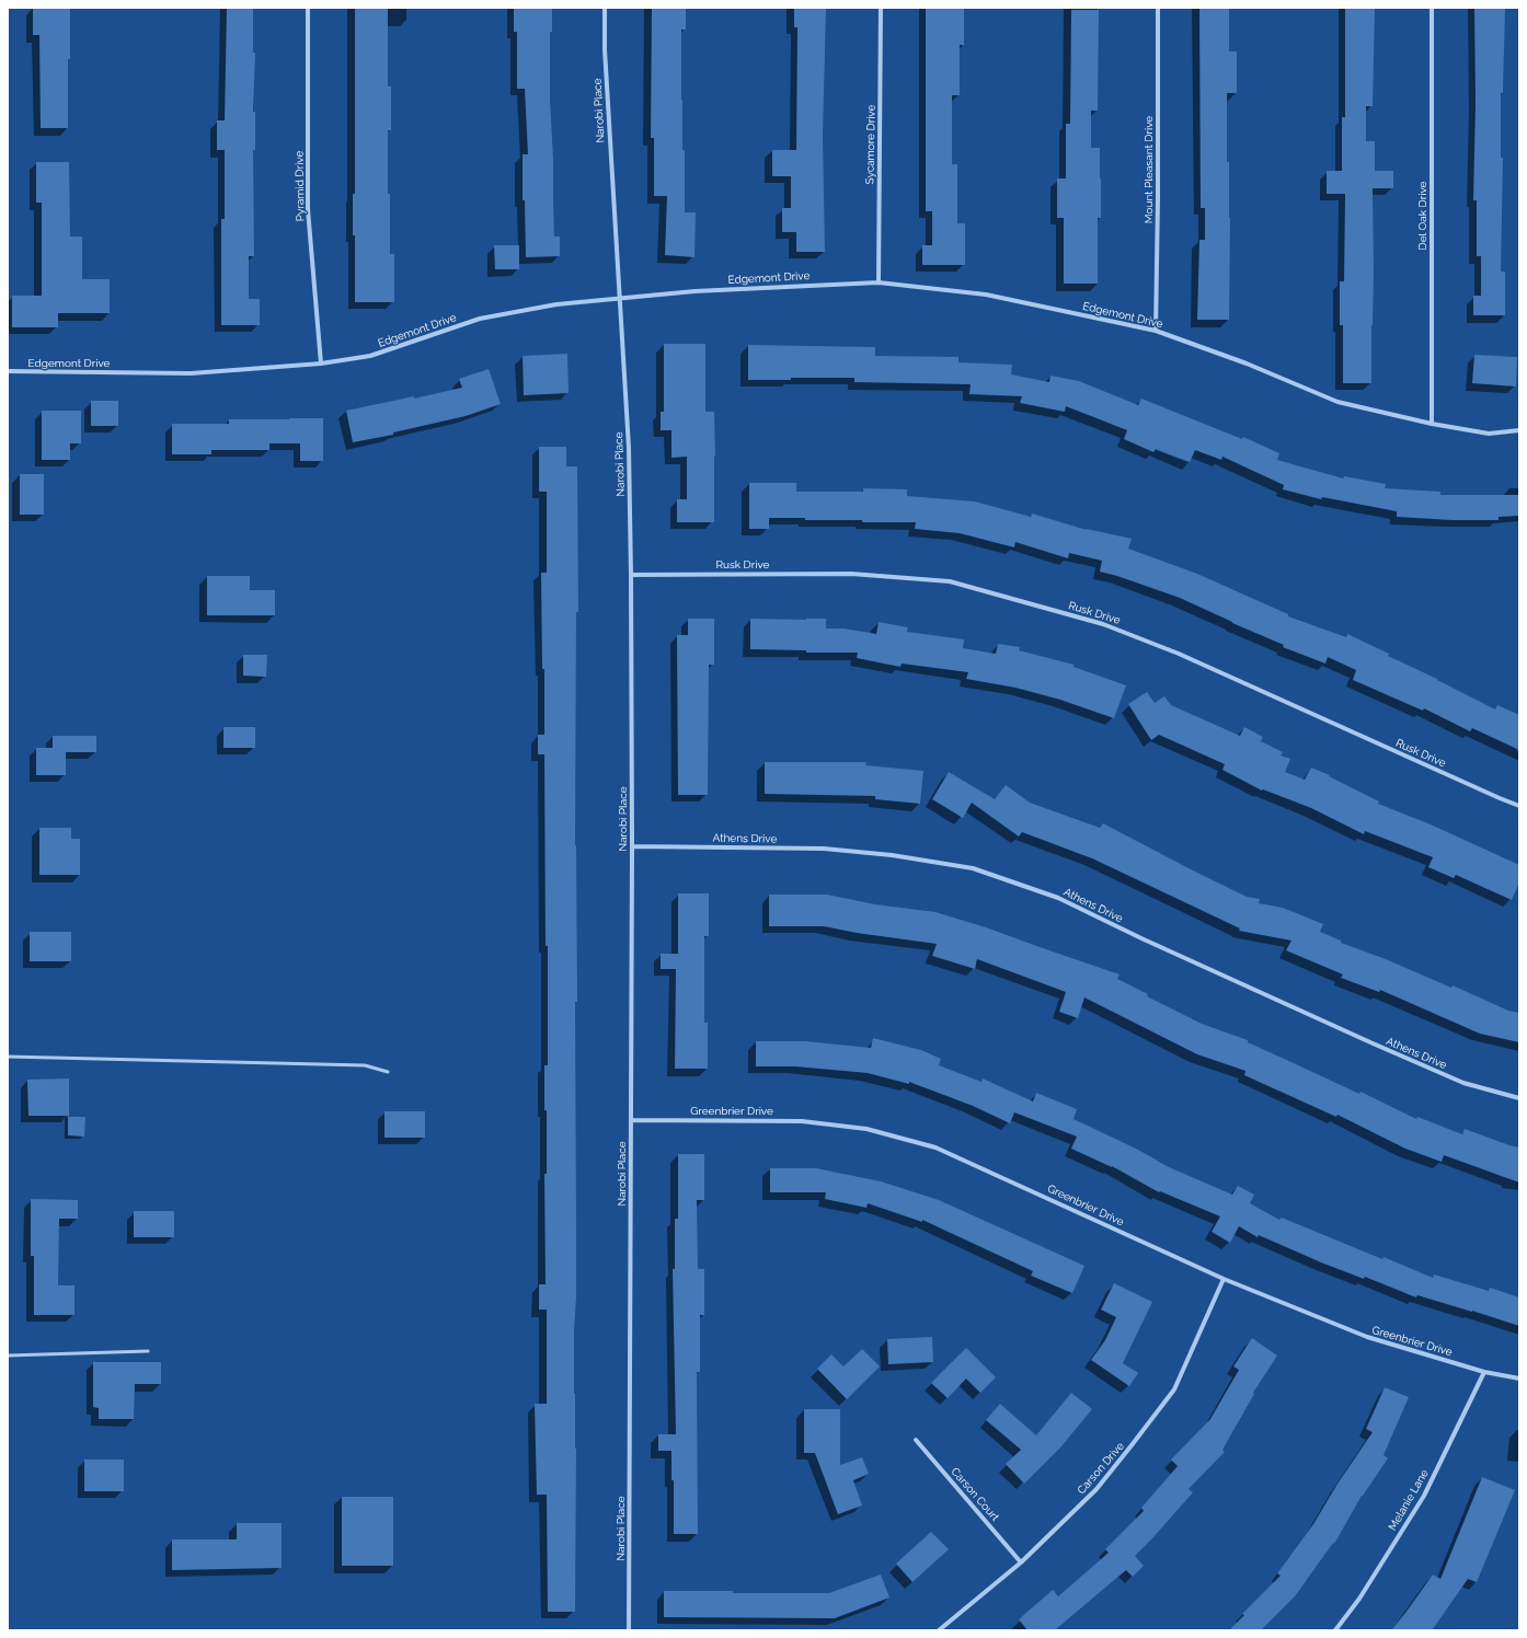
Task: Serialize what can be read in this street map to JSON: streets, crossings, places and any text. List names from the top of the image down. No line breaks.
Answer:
{"streets":{"street":["Narobi Place","Sycamore Drive","Mount Pleasant Drive","Pyramid Drive","Del Oak Drive","Edgemont Drive","Rusk Drive","Athens Drive","Greenbrier Drive","Carson Drive","Carson Court","Melanie Lane"]},"crossings":[["Narobi Place","Edgemont Drive"],["Narobi Place","Rusk Drive"],["Narobi Place","Athens Drive"],["Narobi Place","Greenbrier Drive"],["Sycamore Drive","Edgemont Drive"],["Mount Pleasant Drive","Edgemont Drive"],["Pyramid Drive","Edgemont Drive"],["Del Oak Drive","Edgemont Drive"],["Greenbrier Drive","Carson Drive"],["Greenbrier Drive","Melanie Lane"],["Carson Drive","Carson Court"]]}
